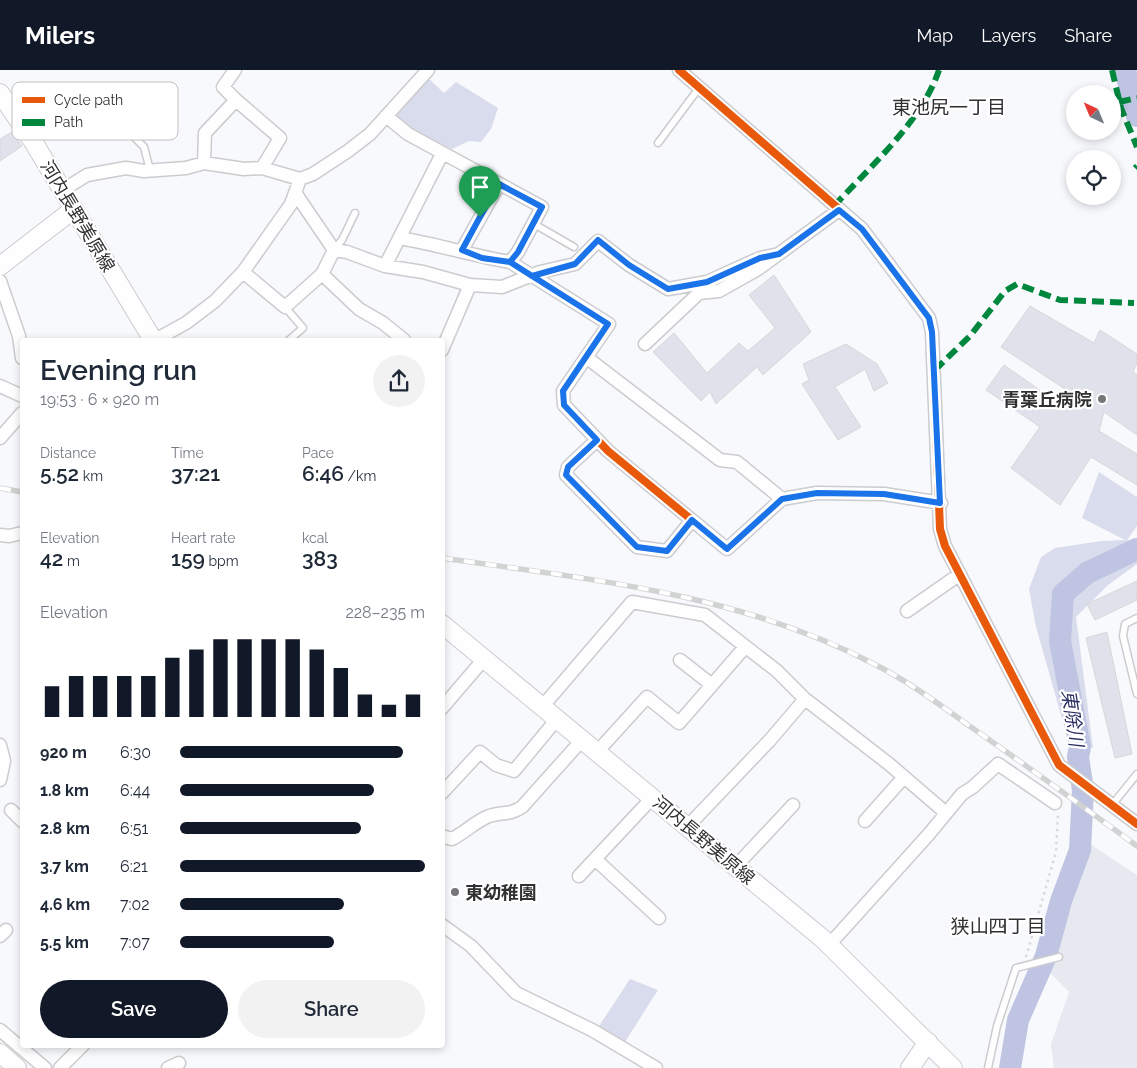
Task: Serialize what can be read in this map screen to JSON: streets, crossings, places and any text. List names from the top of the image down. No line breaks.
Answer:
{"streets":{"main road":["河内長野美原線"]},"districts":["東池尻一丁目","狭山四丁目"],"water":["東除川"],"places":["青葉丘病院","東幼稚園"],"legend":["Cycle path","Path"],"north":"top left","page":{"header":"Milers","nav":["Map","Layers","Share"],"heading":["Evening run","19:53 · 6 × 920 m"],"stats":[["Distance","5.52 km"],["Time","37:21"],["Pace","6:46 /km"],["Elevation","42 m"],["Heart rate","159 bpm"],["kcal","383"]],"chart":["Elevation","228–235 m"],"list":[{"name":"920 m","note":"6:30"},{"name":"1.8 km","note":"6:44"},{"name":"2.8 km","note":"6:51"},{"name":"3.7 km","note":"6:21"},{"name":"4.6 km","note":"7:02"},{"name":"5.5 km","note":"7:07"}],"buttons":["Save","Share"]}}
